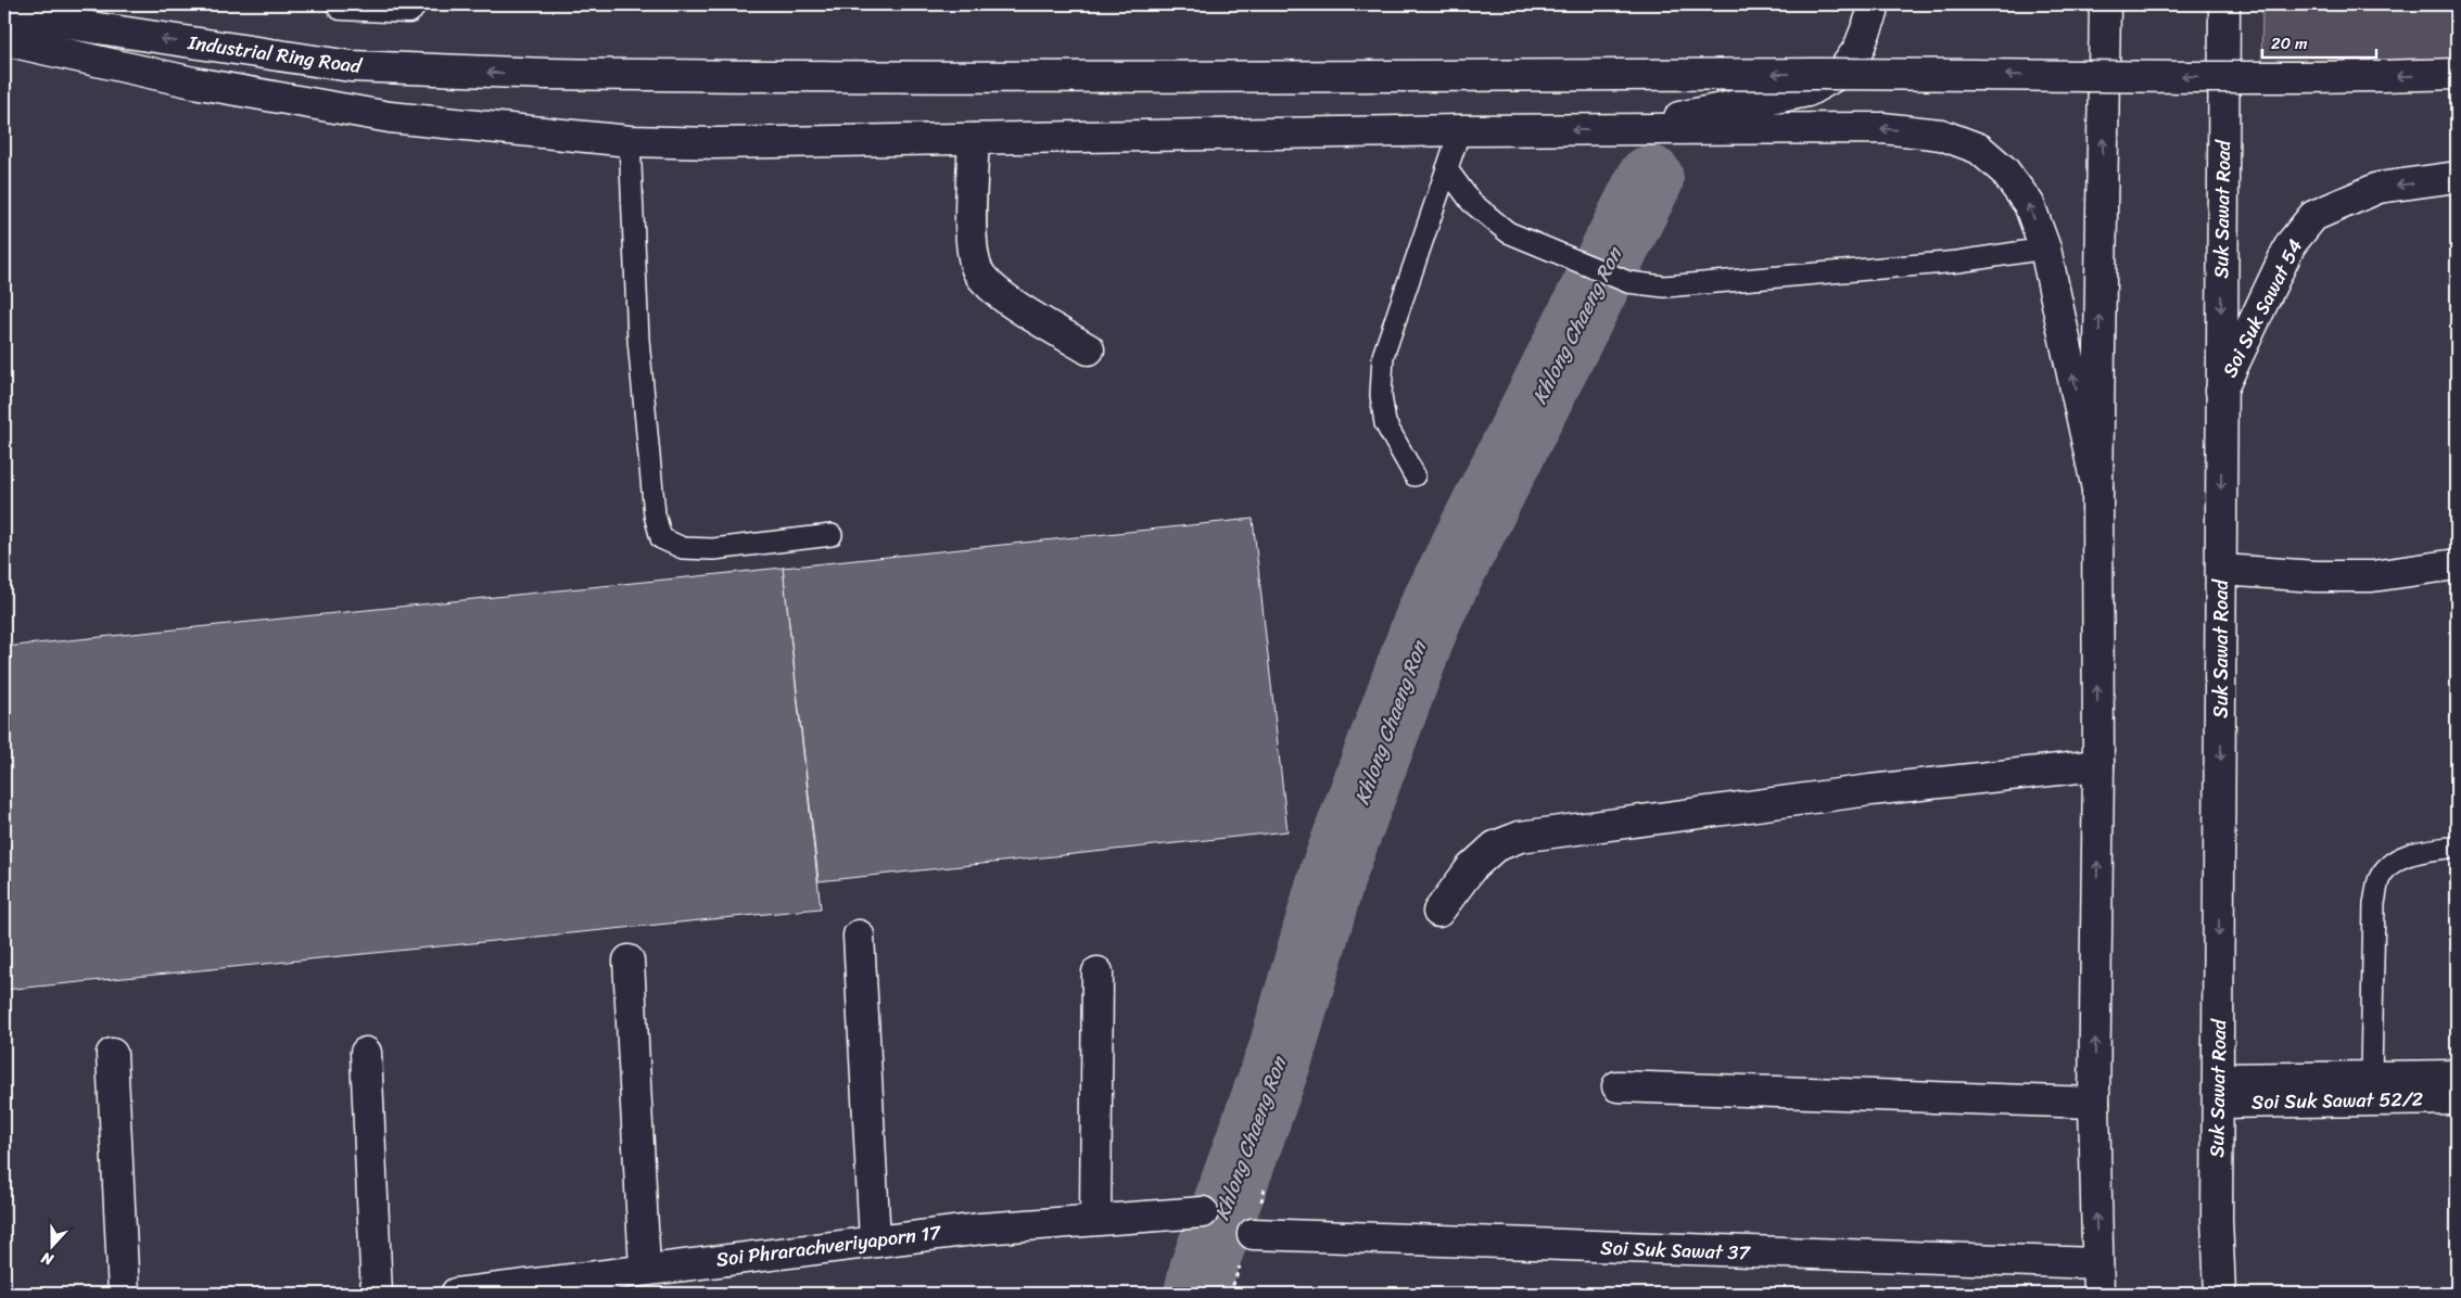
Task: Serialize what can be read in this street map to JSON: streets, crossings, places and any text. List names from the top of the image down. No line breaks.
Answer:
{"streets":{"main road":["Industrial Ring Road","Suk Sawat Road","Soi Suk Sawat 54","Soi Suk Sawat 52/2","Soi Phrarachveriyaporn 17","Soi Suk Sawat 37"]},"crossings":[["Suk Sawat Road","Soi Suk Sawat 54"],["Suk Sawat Road","Soi Suk Sawat 52/2"]],"one_way":["Soi Suk Sawat 54"],"water":["Khlong Chaeng Ron"],"scale_bar":"20 m","north":"bottom"}
